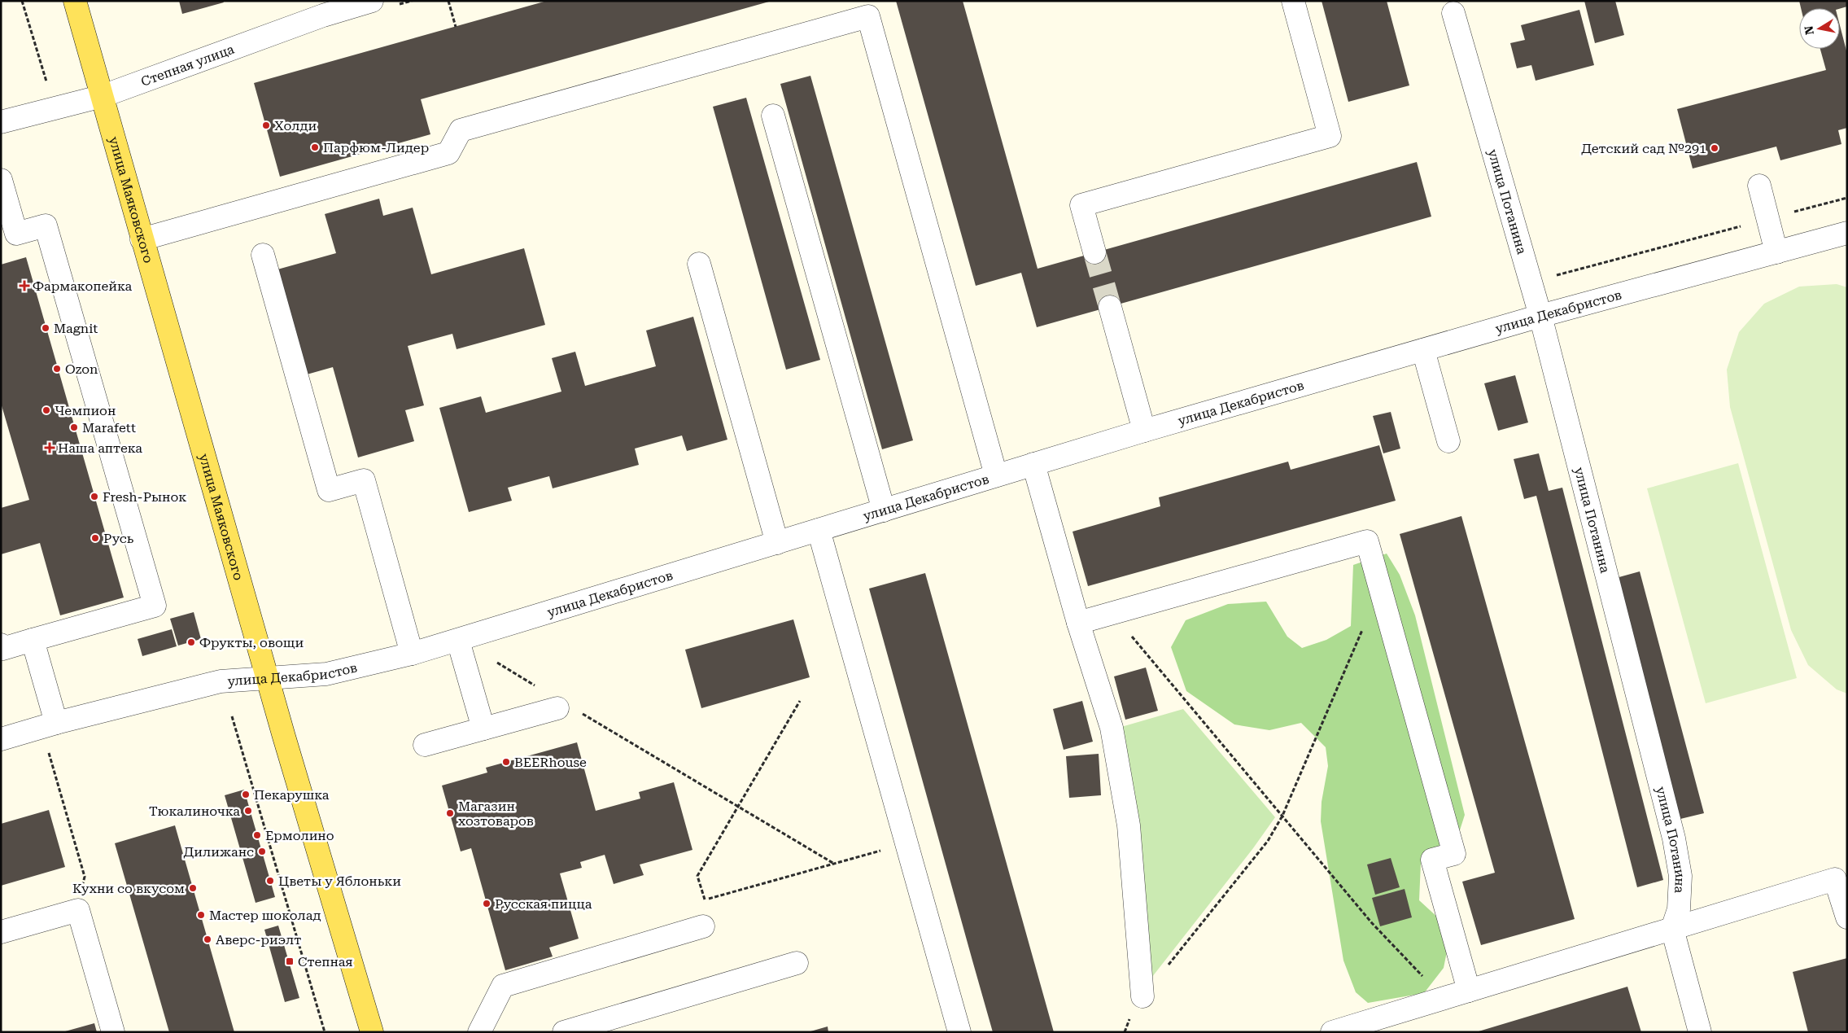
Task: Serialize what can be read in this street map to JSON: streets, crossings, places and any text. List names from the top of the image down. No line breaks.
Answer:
{"streets":{"main road":["улица Маяковского"],"street":["Степная улица","улица Потанина","улица Декабристов"]},"crossings":[["Степная улица","улица Маяковского"],["улица Маяковского","улица Декабристов"],["улица Потанина","улица Декабристов"]],"places":{"other":["Холди","Парфюм-Лидер","Детский сад №291","Magnit","Ozon","Чемпион","Marafett","Fresh-Рынок","Русь","Фрукты, овощи","BEERhouse","Пекарушка","Тюкалиночка","Магазин хозтоваров","Ермолино","Дилижанс","Цветы у Яблоньки","Кухни со вкусом","Русская пицца","Мастер шоколад","Аверс-риэлт"],"health":["Фармакопейка","Наша аптека"],"transit":["Степная"]},"north":"left"}
